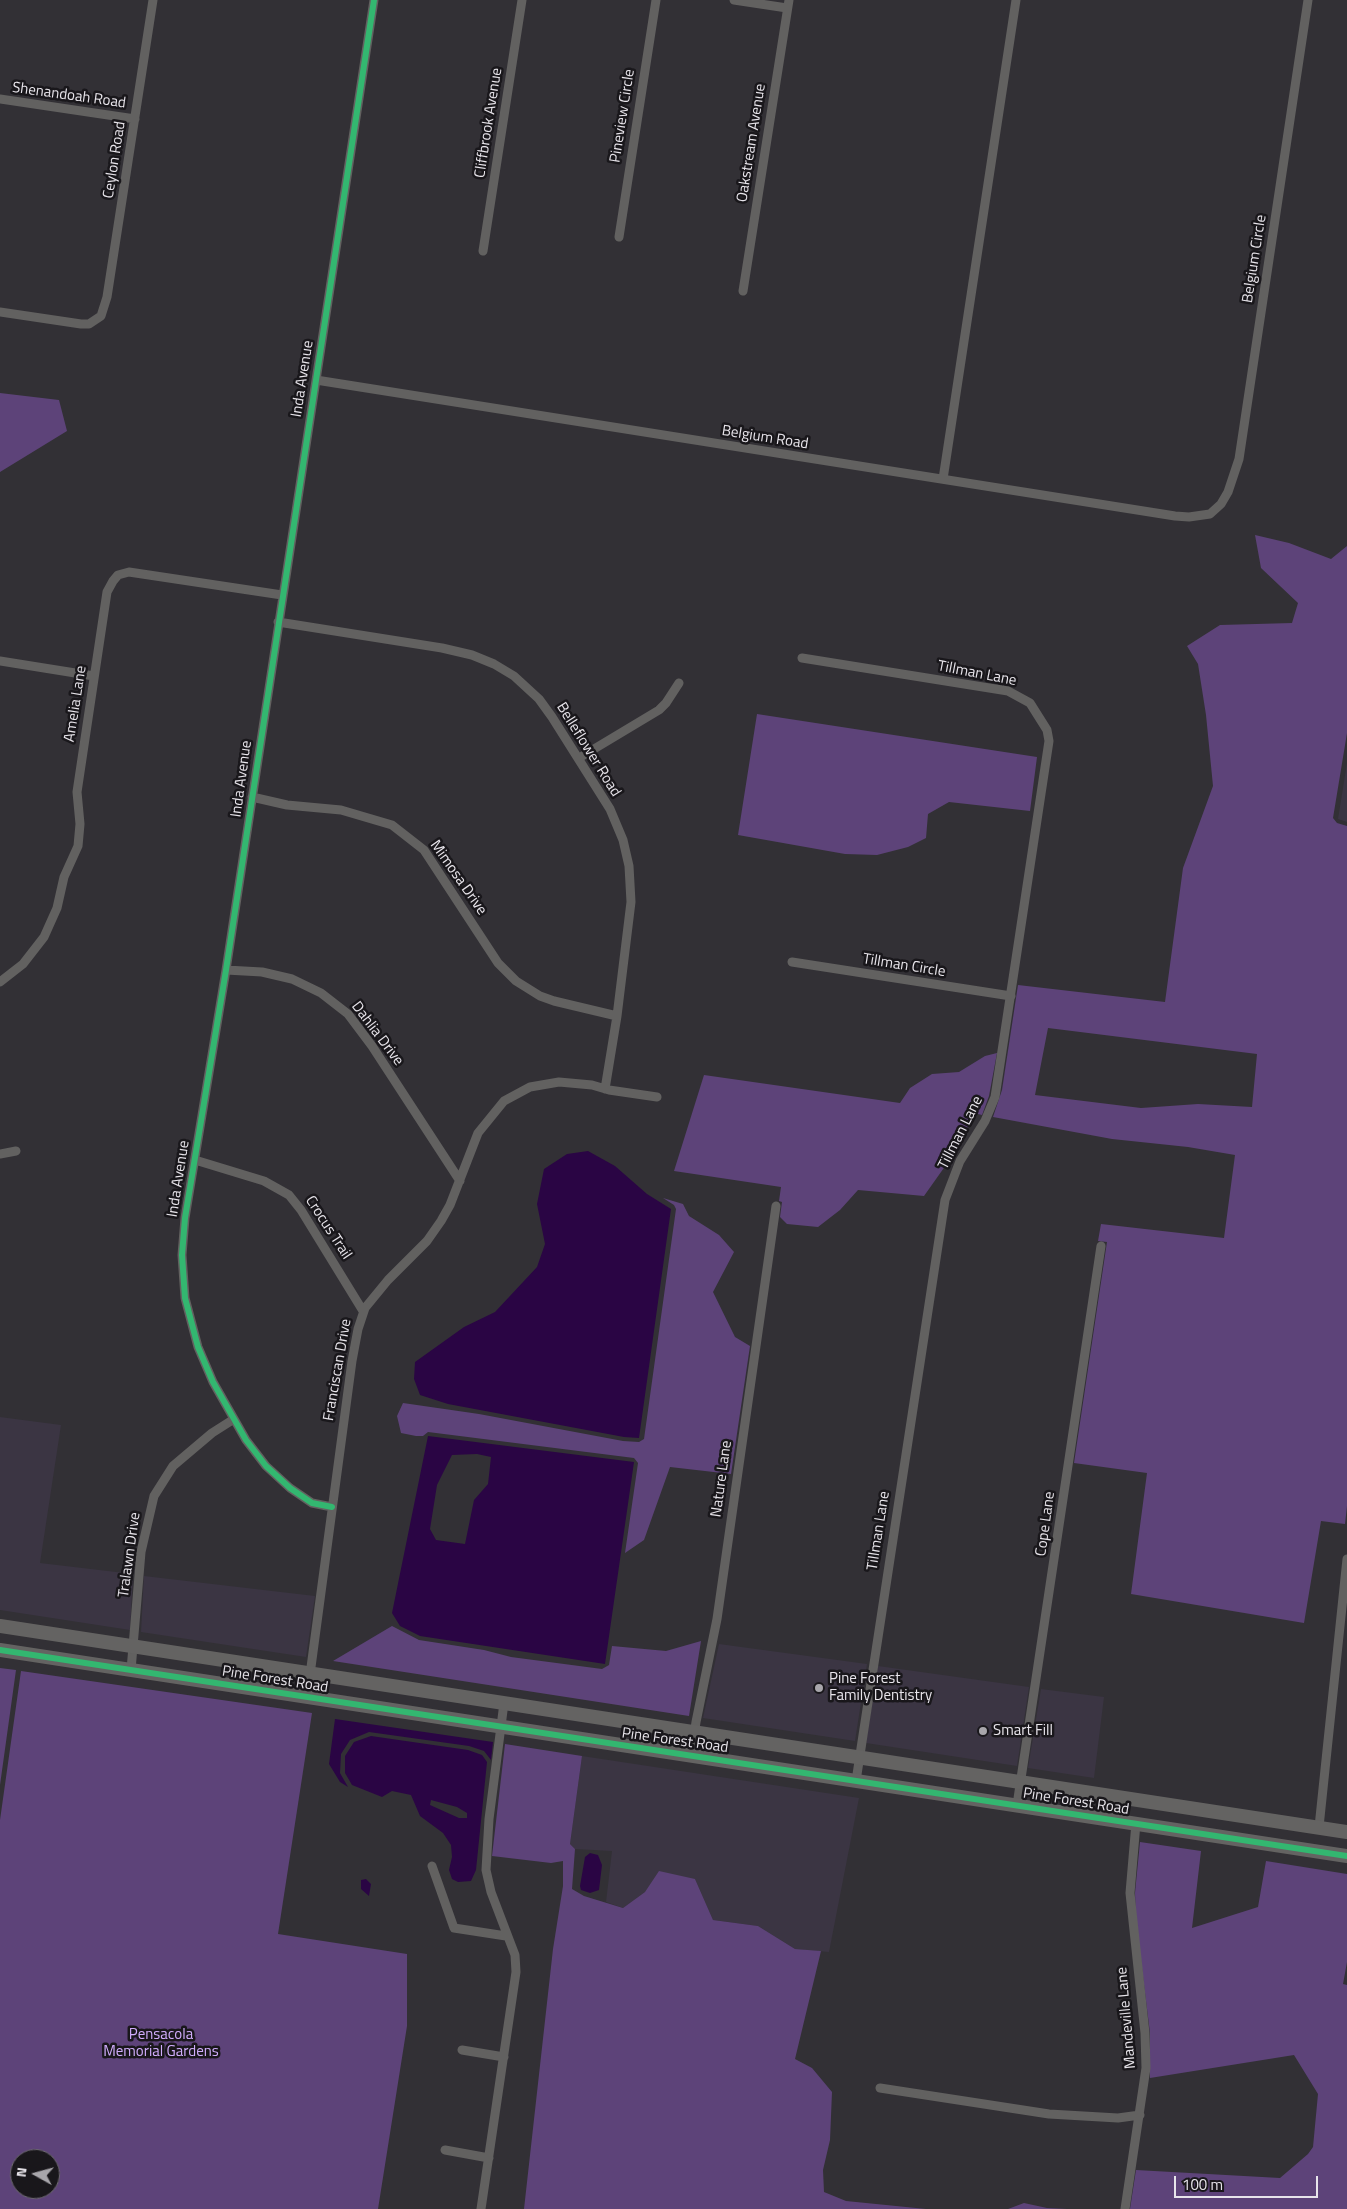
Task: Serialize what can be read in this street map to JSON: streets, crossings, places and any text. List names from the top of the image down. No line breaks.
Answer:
{"streets":{"main road":["Pine Forest Road"],"street":["Shenandoah Road","Pineview Circle","Cliffbrook Avenue","Oakstream Avenue","Ceylon Road","Belgium Circle","Inda Avenue","Belgium Road","Tillman Lane","Amelia Lane","Belleflower Road","Mimosa Drive","Tillman Circle","Dahlia Drive","Crocus Trail","Franciscan Drive","Nature Lane","Cope Lane","Tralawn Drive","Mandeville Lane"]},"crossings":[["Shenandoah Road","Ceylon Road"],["Belgium Circle","Belgium Road"],["Inda Avenue","Belgium Road"],["Inda Avenue","Amelia Lane"],["Inda Avenue","Belleflower Road"],["Inda Avenue","Mimosa Drive"],["Inda Avenue","Dahlia Drive"],["Inda Avenue","Crocus Trail"],["Inda Avenue","Franciscan Drive"],["Inda Avenue","Tralawn Drive"],["Tillman Lane","Tillman Circle"],["Tillman Lane","Pine Forest Road"],["Belleflower Road","Mimosa Drive"],["Belleflower Road","Franciscan Drive"],["Dahlia Drive","Franciscan Drive"],["Crocus Trail","Franciscan Drive"],["Franciscan Drive","Pine Forest Road"],["Nature Lane","Pine Forest Road"],["Cope Lane","Pine Forest Road"],["Tralawn Drive","Pine Forest Road"],["Pine Forest Road","Mandeville Lane"]],"parks":["Pensacola Memorial Gardens"],"places":["Pine Forest Family Dentistry","Smart Fill"],"scale_bar":"100 m","north":"left"}
